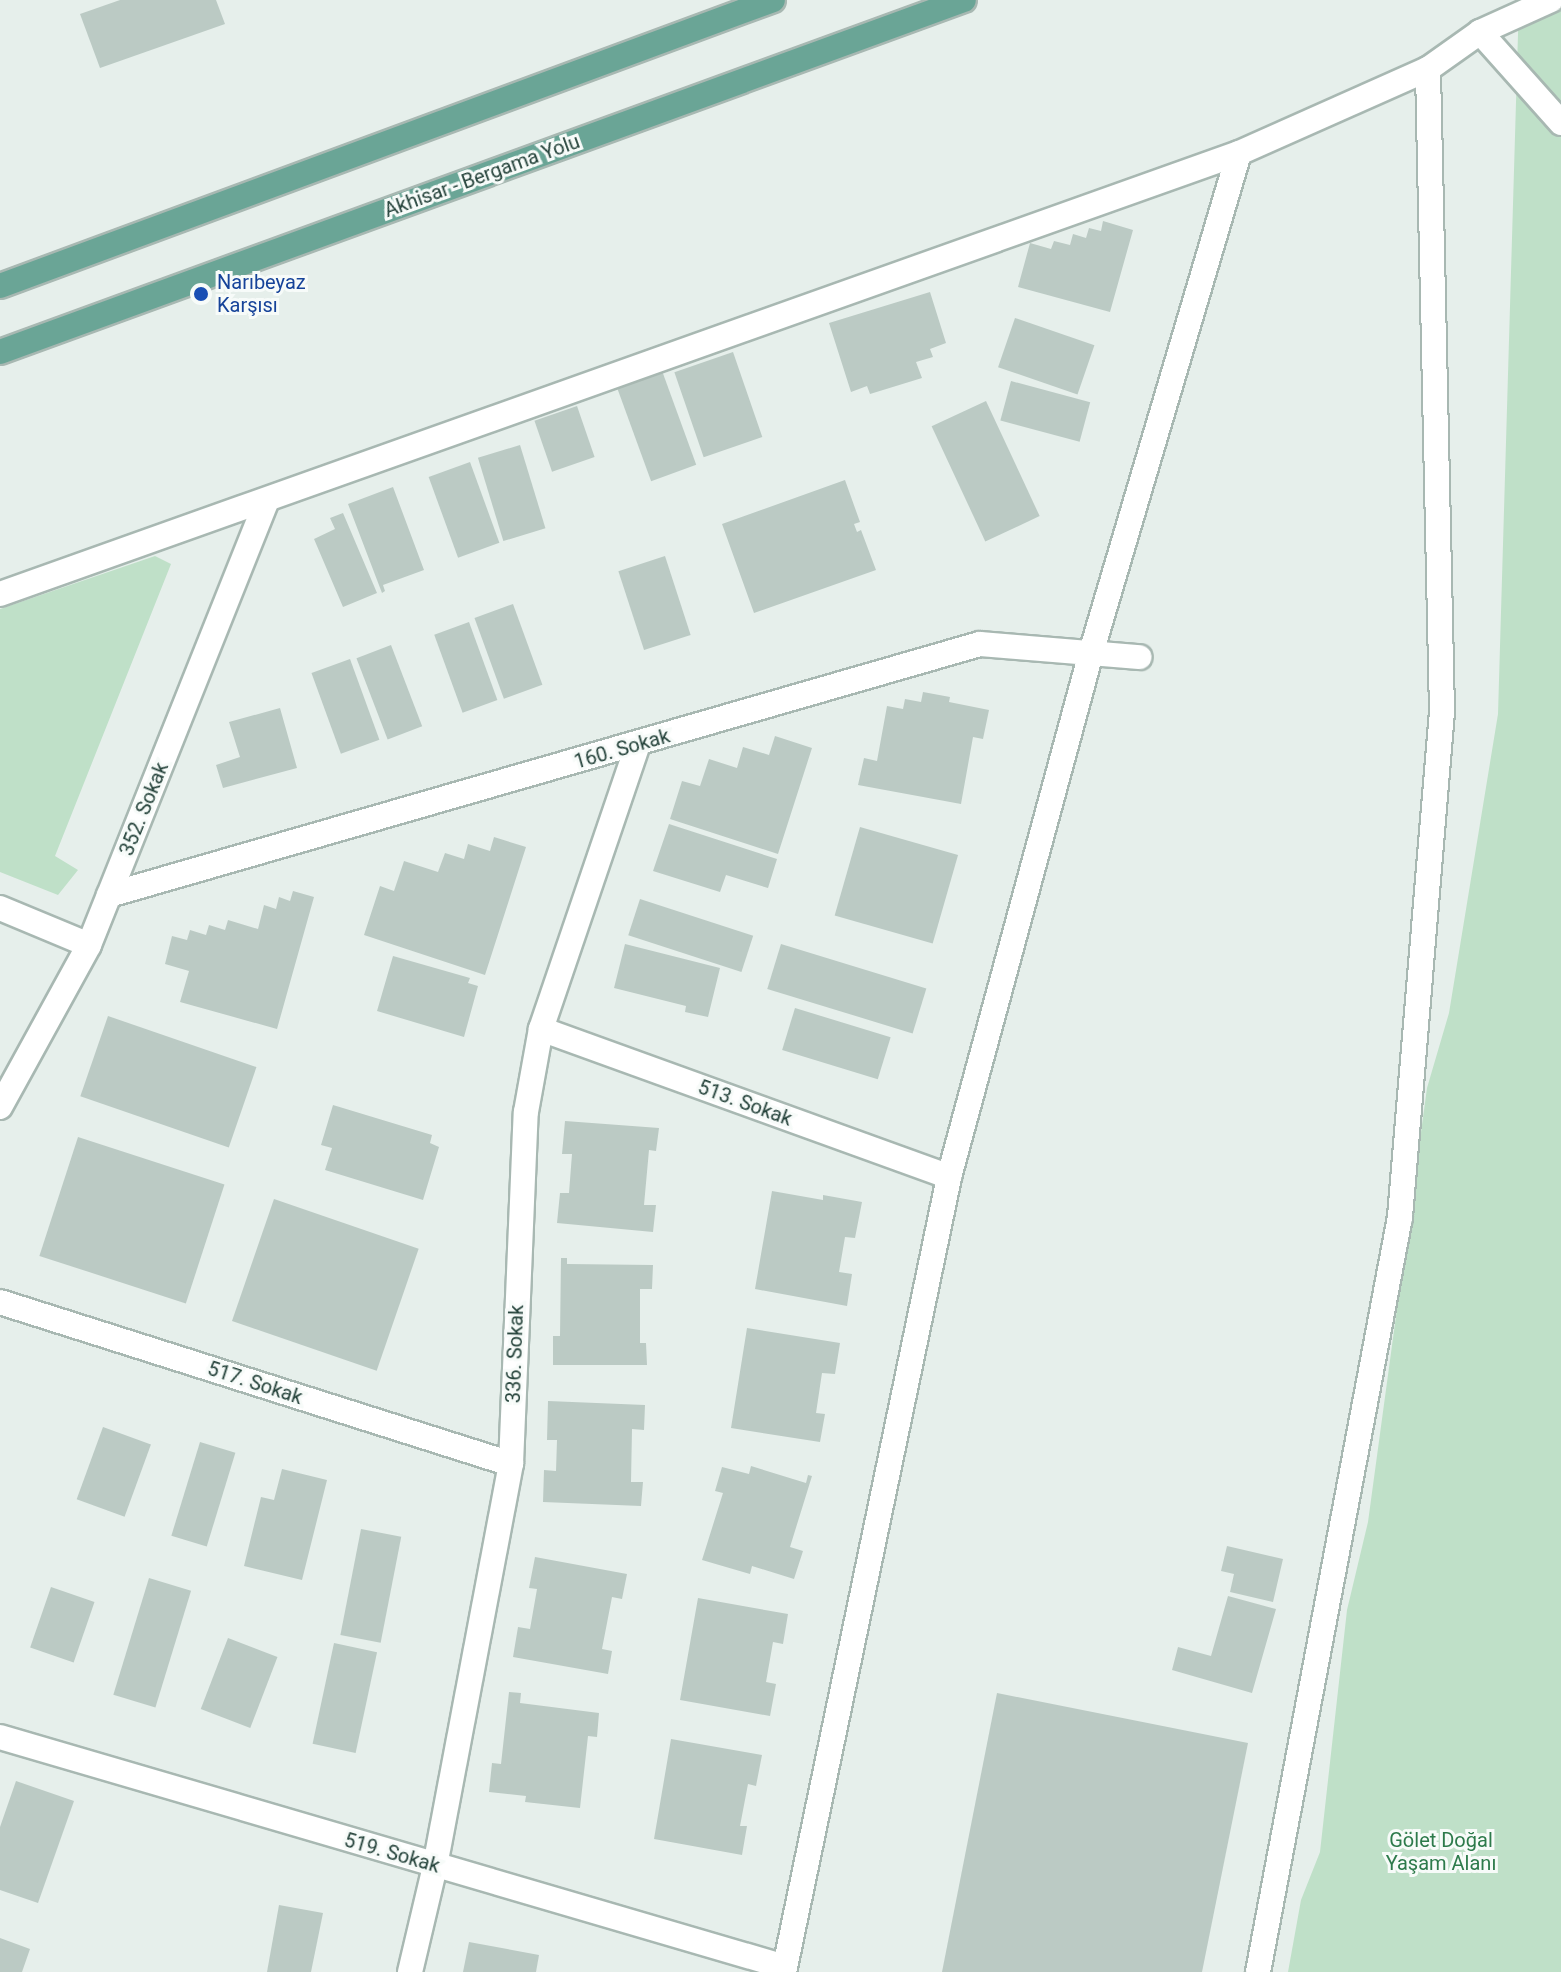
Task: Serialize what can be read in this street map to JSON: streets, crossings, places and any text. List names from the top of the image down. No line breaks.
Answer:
{"streets":{"main road":["Akhisar - Bergama Yolu"],"street":["160. Sokak","352. Sokak","513. Sokak","336. Sokak","517. Sokak","519. Sokak"]},"crossings":[["160. Sokak","352. Sokak"],["160. Sokak","336. Sokak"],["513. Sokak","336. Sokak"],["336. Sokak","517. Sokak"],["336. Sokak","519. Sokak"]],"parks":["Gölet Doğal Yaşam Alanı"],"places":["Narıbeyaz Karşısı"]}
